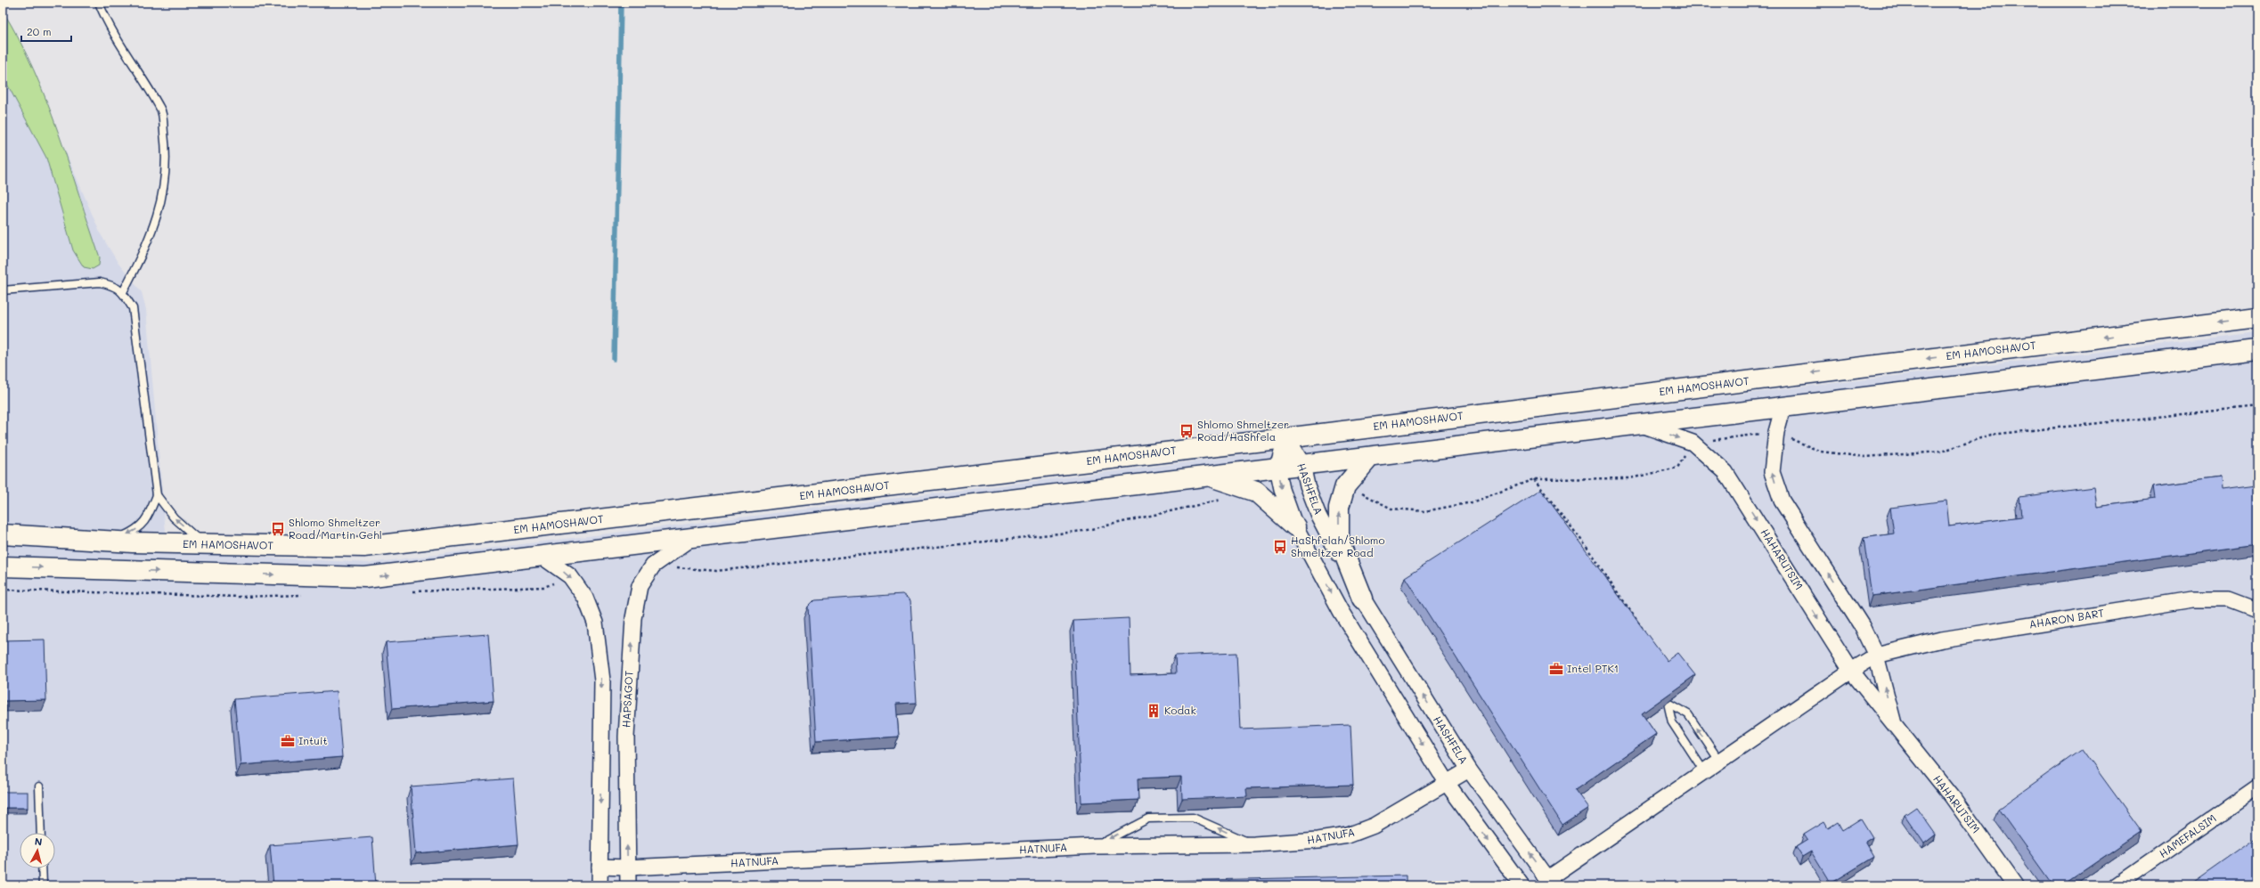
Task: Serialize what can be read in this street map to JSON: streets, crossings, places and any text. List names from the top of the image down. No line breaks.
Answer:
{"streets":{"main road":["EM HAMOSHAVOT"],"street":["HASHFELA","HAHARUTSIM","AHARON BART","HAPSAGOT","HATNUFA","HAMEFALSIM"]},"crossings":[["EM HAMOSHAVOT","HASHFELA"],["HASHFELA","AHARON BART"],["HASHFELA","HATNUFA"],["HAHARUTSIM","AHARON BART"],["HAPSAGOT","HATNUFA"]],"places":{"bus stop":["Shlomo Shmeltzer Road/HaShfela","Shlomo Shmeltzer Road/Martin Gehl","HaShfelah/Shlomo Shmeltzer Road"],"office":["Intel PTK1","Intuit"],"building":["Kodak"]},"scale_bar":"20 m","north":"top"}
